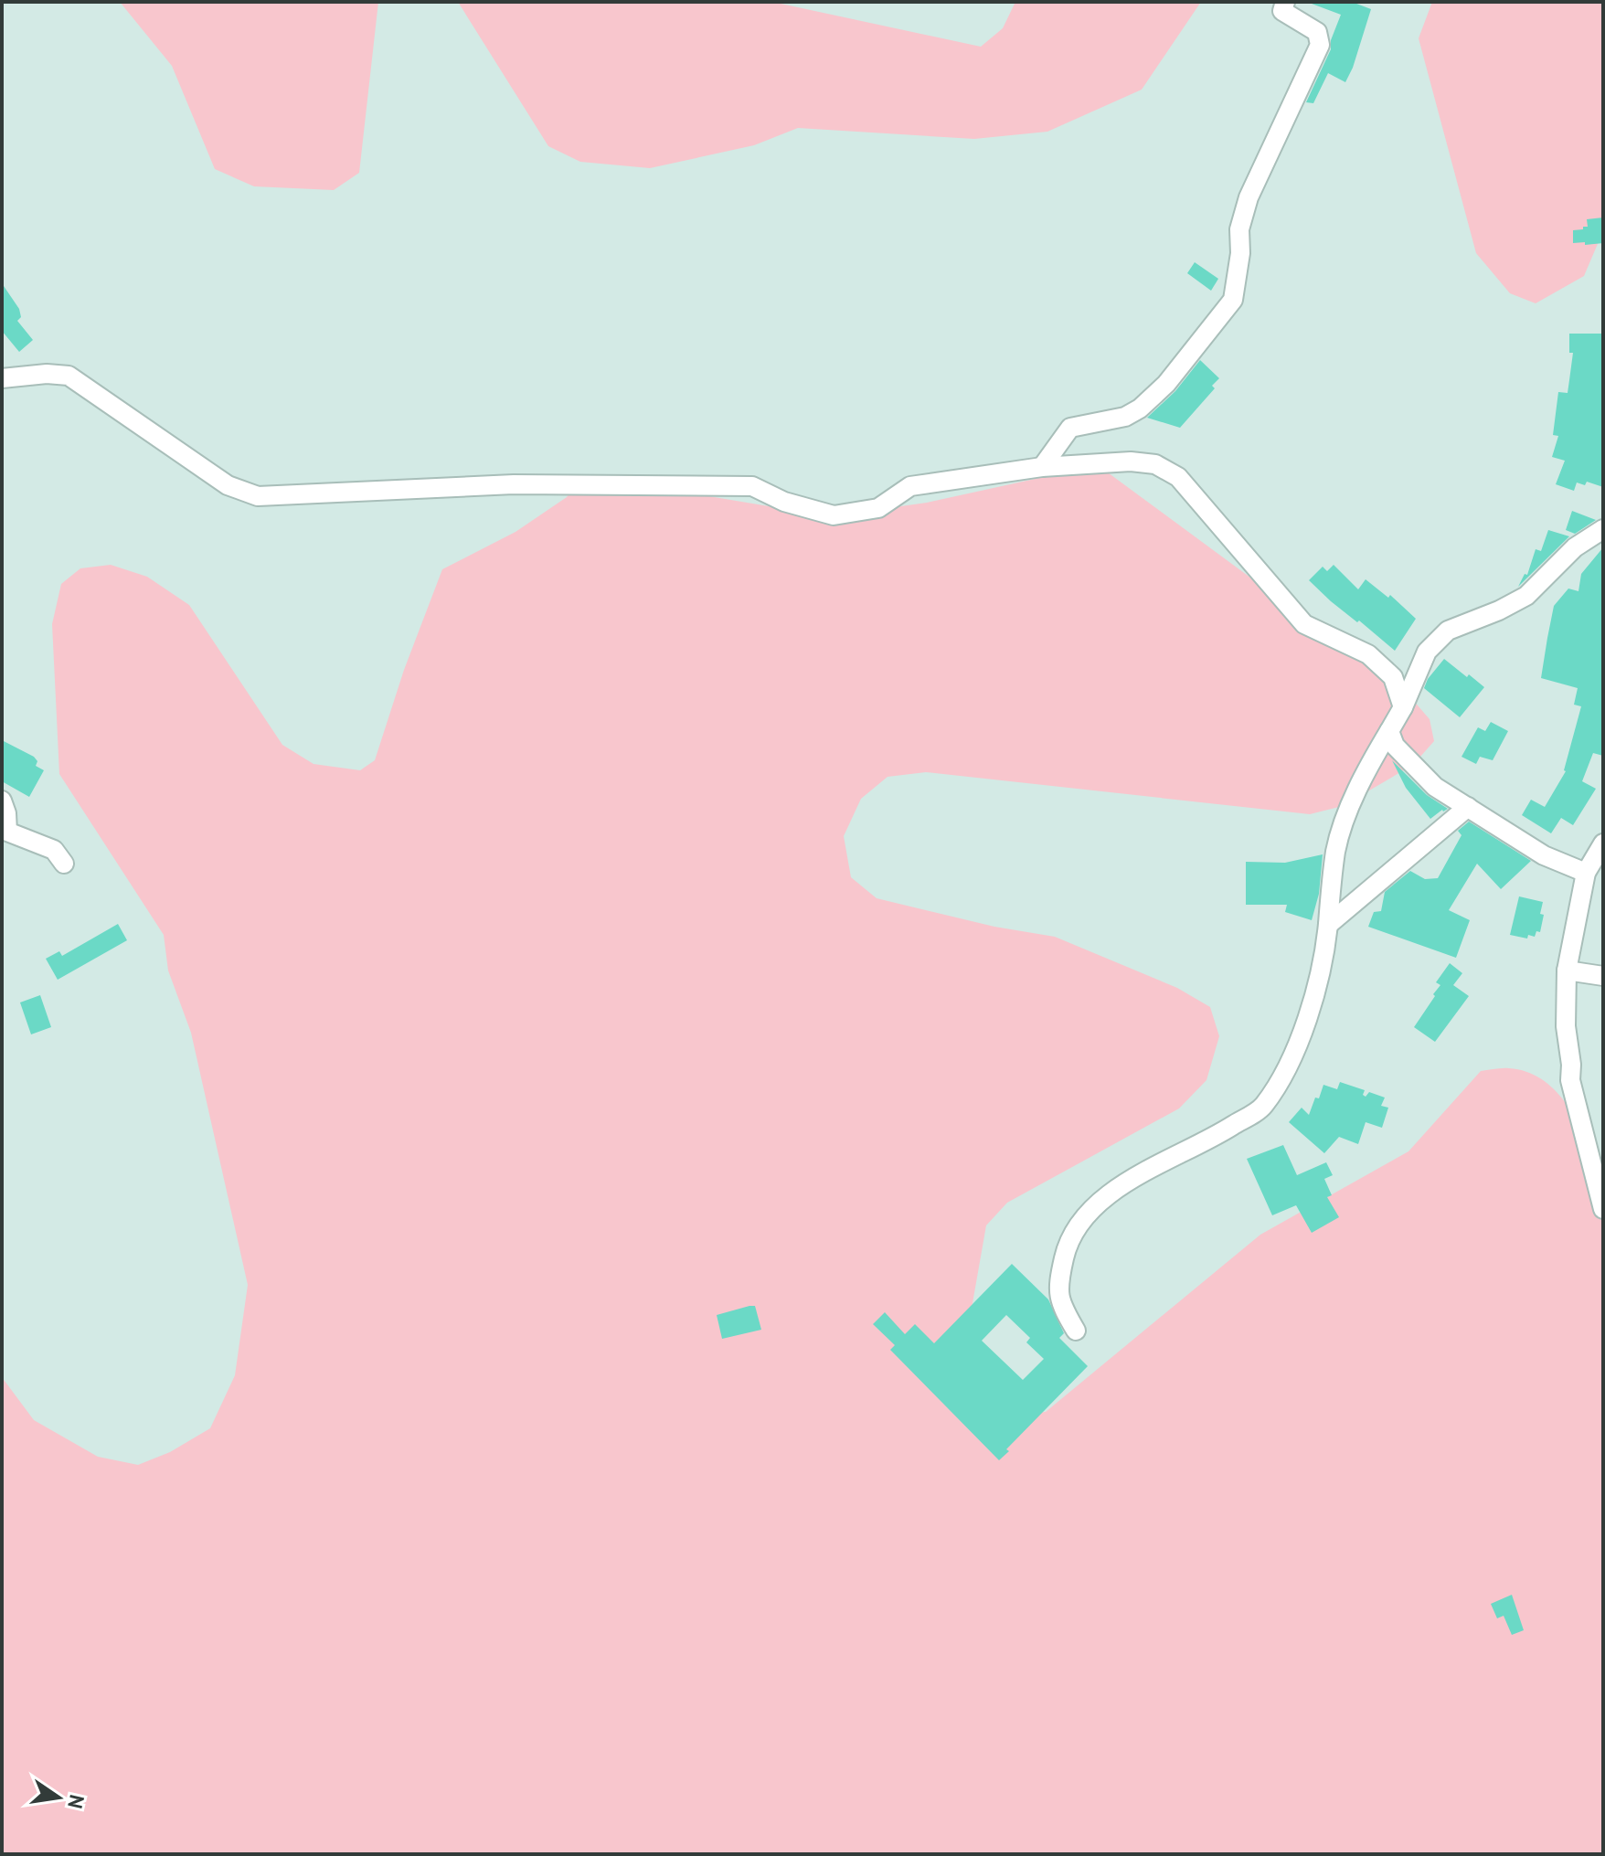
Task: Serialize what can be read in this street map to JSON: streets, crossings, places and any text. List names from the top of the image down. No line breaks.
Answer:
{"north":"right"}
